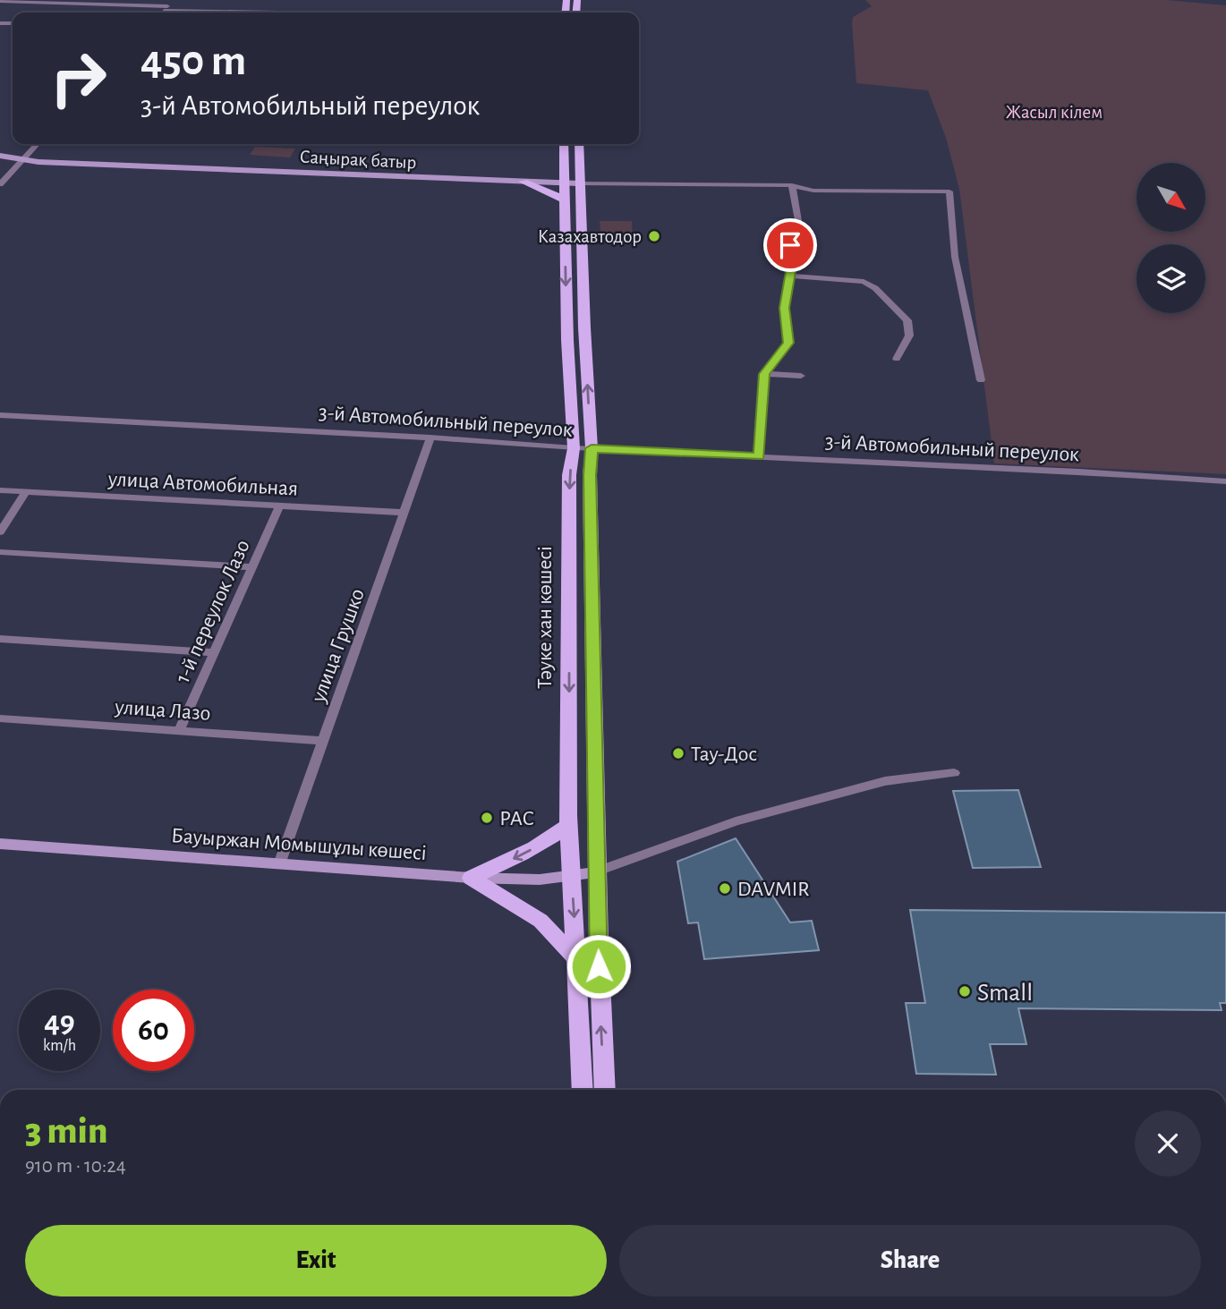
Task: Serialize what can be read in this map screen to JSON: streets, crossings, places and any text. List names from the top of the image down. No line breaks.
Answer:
{"streets":{"main road":["Тәуке хан көшесі"],"street":["Саңырақ батыр","3-й Автомобильный переулок","улица Автомобильная","1-й переулок Лазо","улица Грушко","улица Лазо","Бауыржан Момышұлы көшесі"]},"crossings":[["Саңырақ батыр","Тәуке хан көшесі"],["3-й Автомобильный переулок","Тәуке хан көшесі"],["3-й Автомобильный переулок","улица Грушко"],["улица Автомобильная","1-й переулок Лазо"],["улица Автомобильная","улица Грушко"],["1-й переулок Лазо","улица Лазо"],["Тәуке хан көшесі","Бауыржан Момышұлы көшесі"],["улица Грушко","улица Лазо"],["улица Грушко","Бауыржан Момышұлы көшесі"]],"parks":["Жасыл кілем"],"places":["Казахавтодор","Тау-Дос","РАС","DAVMIR","Small"],"north":"bottom right","page":{"turn":["450 m","3-й Автомобильный переулок"],"speed":"49 km/h","limit":"60","heading":["3 min","910 m · 10:24"],"buttons":["Exit","Share"]}}
